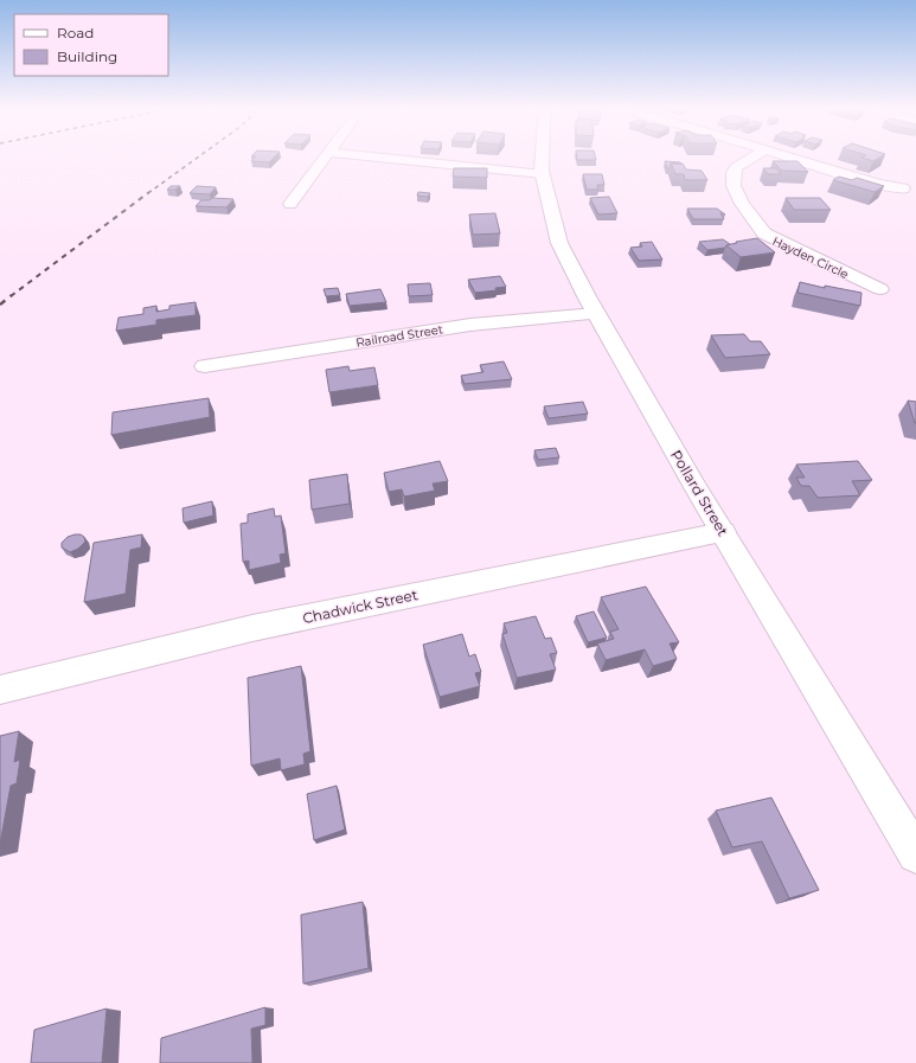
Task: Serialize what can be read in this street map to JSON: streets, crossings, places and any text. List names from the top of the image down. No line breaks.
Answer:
{"streets":{"street":["Hayden Circle","Railroad Street","Pollard Street","Chadwick Street"]},"crossings":[["Railroad Street","Pollard Street"],["Pollard Street","Chadwick Street"]],"legend":["Road","Building"]}
